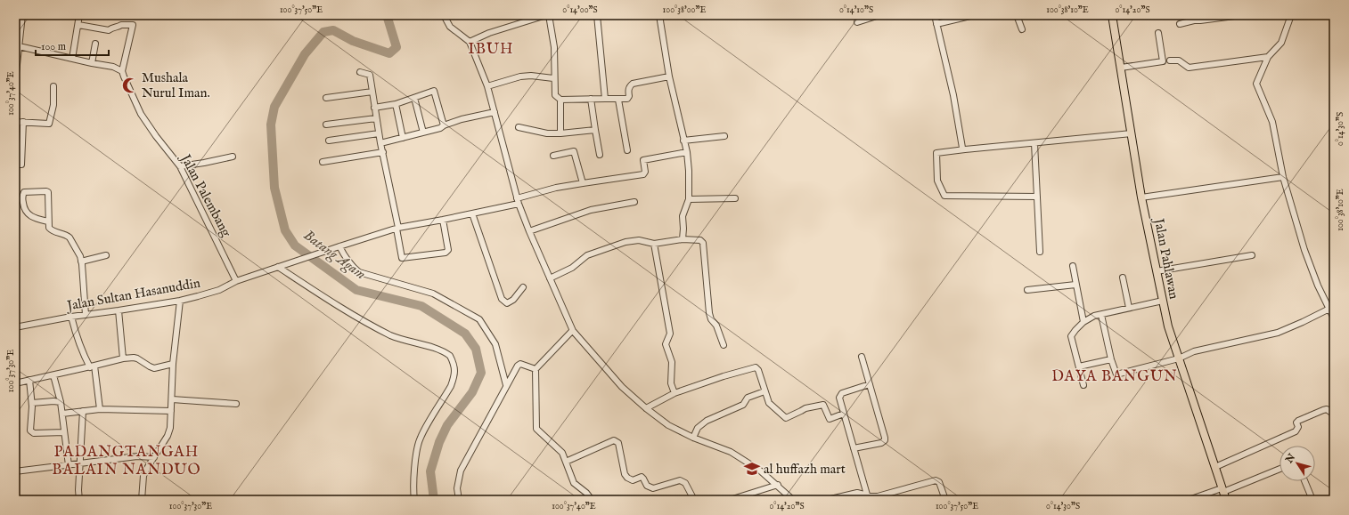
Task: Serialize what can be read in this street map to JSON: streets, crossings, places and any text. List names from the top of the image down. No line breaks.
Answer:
{"streets":{"main road":["Jalan Pahlawan"],"street":["Jalan Palembang","Jalan Sultan Hasanuddin"]},"crossings":[["Jalan Palembang","Jalan Sultan Hasanuddin"]],"districts":["IBUH","DAYA BANGUN","PADANGTANGAH BALAIN NANDUO"],"water":["Batang Agam"],"places":{"mosque":["Mushala Nurul Iman."],"school or university":["al huffazh mart"]},"scale_bar":"100 m","north":"top left","coordinates":["100°37'50\"E","0°14'00\"S","100°38'00\"E","0°14'10\"S","100°38'10\"E","0°14'20\"S","100°37'40\"E","0°14'30\"S","100°37'30\"E"]}
